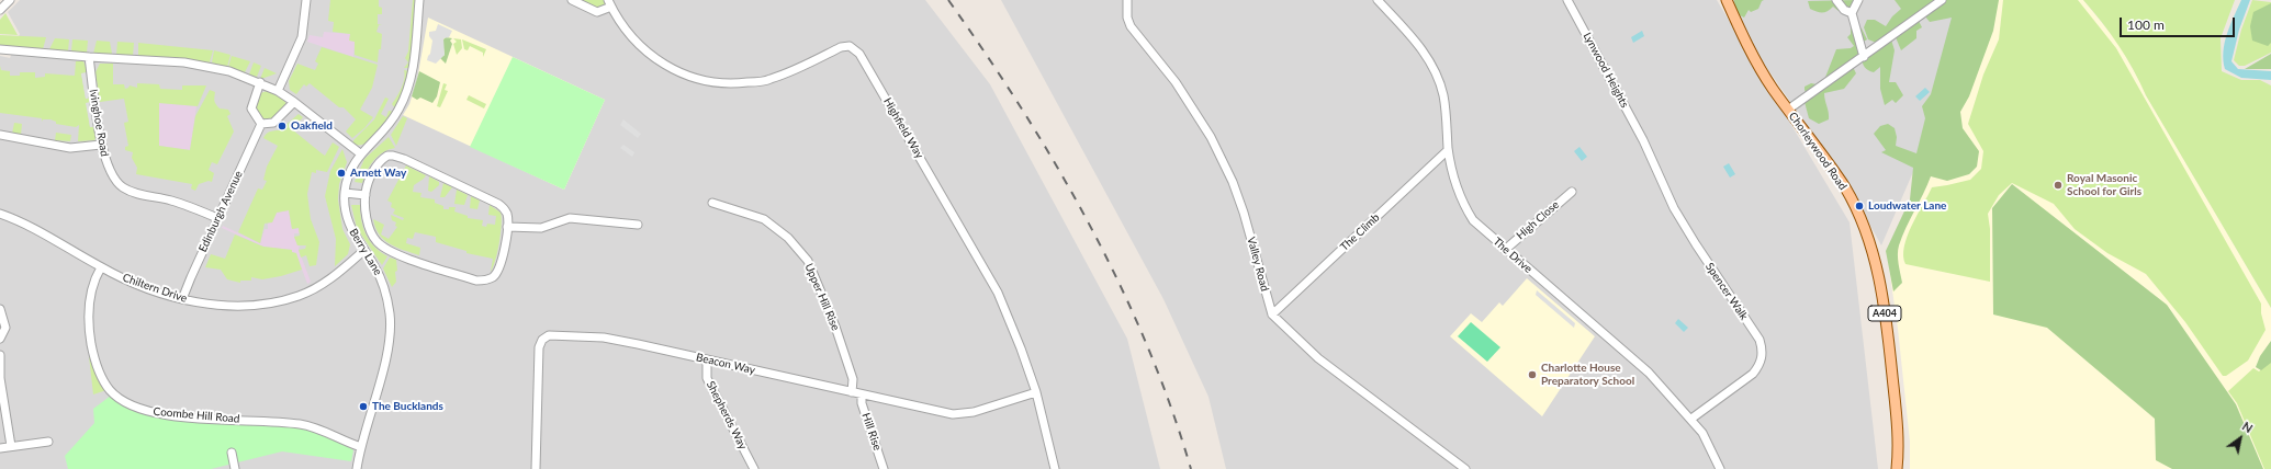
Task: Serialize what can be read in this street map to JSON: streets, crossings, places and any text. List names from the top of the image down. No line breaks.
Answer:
{"streets":{"main road":["Chorleywood Road","A404"],"street":["Lynwood Heights","Ivinghoe Road","Highfield Way","Edinburgh Avenue","High Close","The Climb","Berry Lane","The Drive","Valley Road","Chiltern Drive","Spencer Walk","Upper Hill Rise","Beacon Way","Coombe Hill Road","Shepherds Way","Hill Rise"]},"crossings":[["Lynwood Heights","Spencer Walk"],["Ivinghoe Road","Edinburgh Avenue"],["Highfield Way","Beacon Way"],["Edinburgh Avenue","Chiltern Drive"],["High Close","The Drive"],["The Climb","The Drive"],["The Climb","Valley Road"],["Berry Lane","Chiltern Drive"],["Berry Lane","Coombe Hill Road"],["The Drive","Spencer Walk"],["Chiltern Drive","Coombe Hill Road"],["Upper Hill Rise","Beacon Way"],["Beacon Way","Shepherds Way"],["Beacon Way","Hill Rise"]],"places":["Oakfield","Arnett Way","Royal Masonic School for Girls","Loudwater Lane","Charlotte House Preparatory School","The Bucklands"],"scale_bar":"100 m","north":"top right"}
